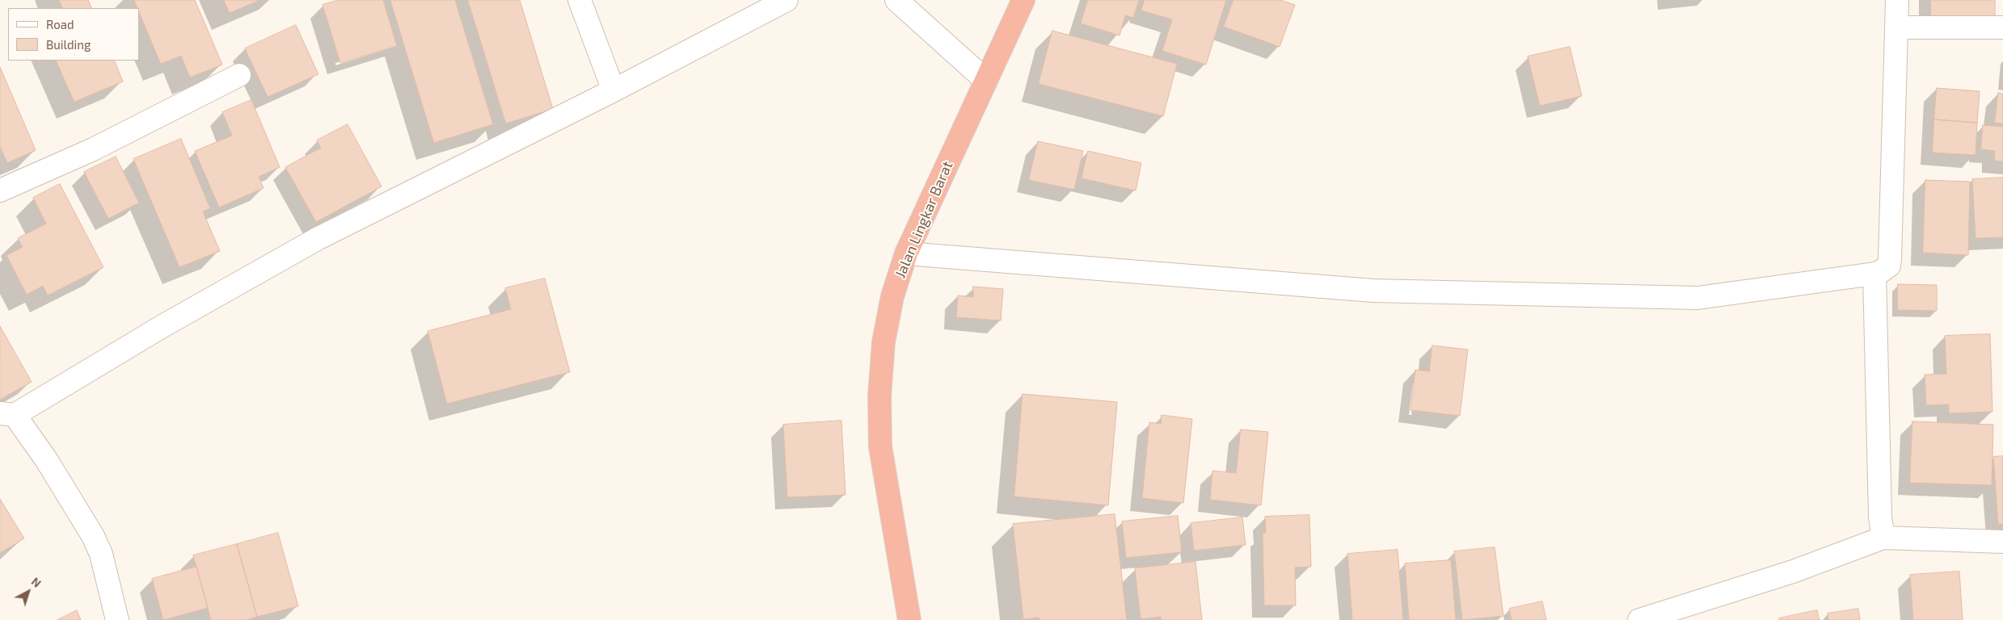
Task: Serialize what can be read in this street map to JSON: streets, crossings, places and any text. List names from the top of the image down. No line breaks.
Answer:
{"streets":{"highway":["Jalan Lingkar Barat"]},"legend":["Road","Building"],"north":"top right"}
